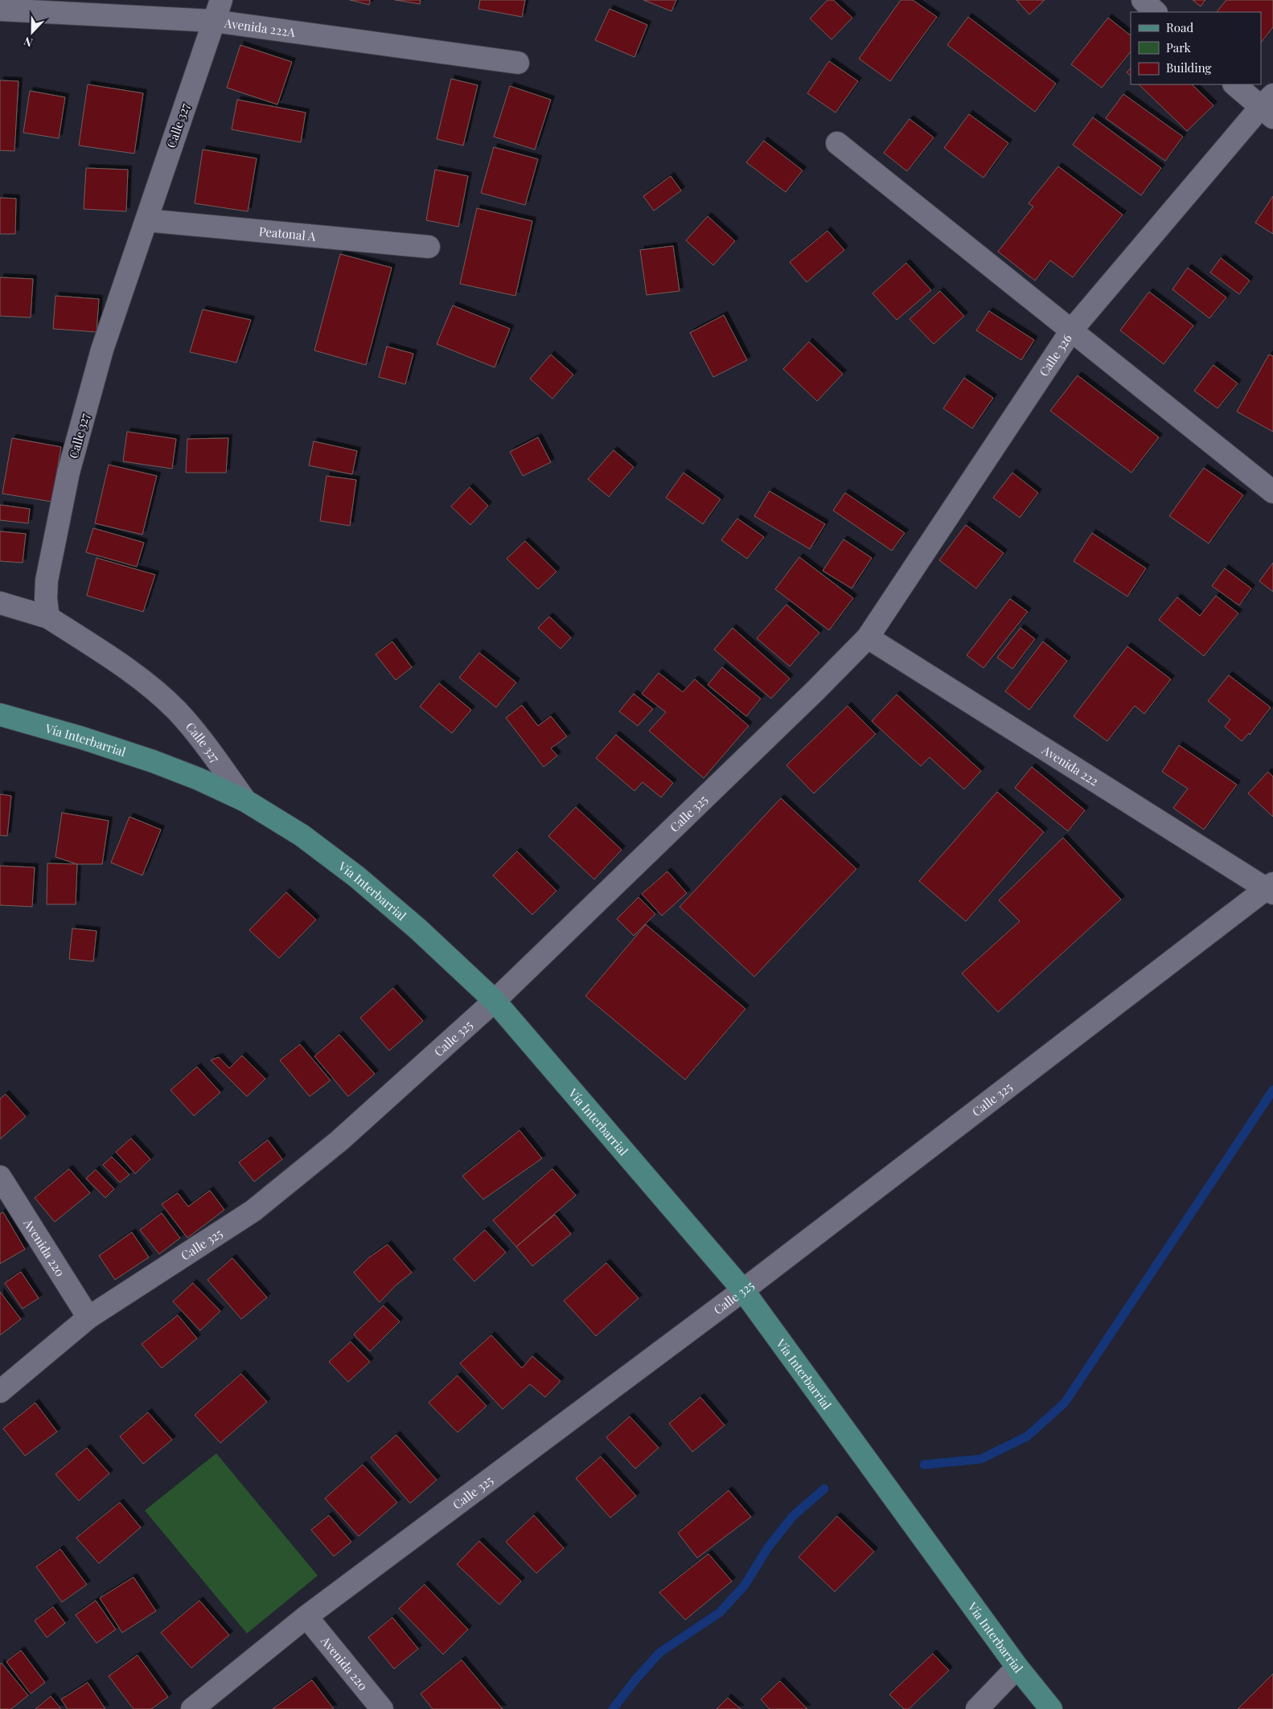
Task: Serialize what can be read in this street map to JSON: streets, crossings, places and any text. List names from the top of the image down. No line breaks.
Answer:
{"streets":{"main road":["Vía Interbarrial"],"street":["Avenida 222A","Calle 327","Peatonal A","Calle 326","Avenida 222","Calle 325","Avenida 220"]},"crossings":[["Avenida 222A","Calle 327"],["Calle 327","Peatonal A"],["Calle 327","Vía Interbarrial"],["Calle 326","Avenida 222"],["Calle 326","Calle 325"],["Vía Interbarrial","Calle 325"],["Avenida 222","Calle 325"],["Calle 325","Avenida 220"]],"legend":["Road","Park","Building"],"north":"bottom"}
